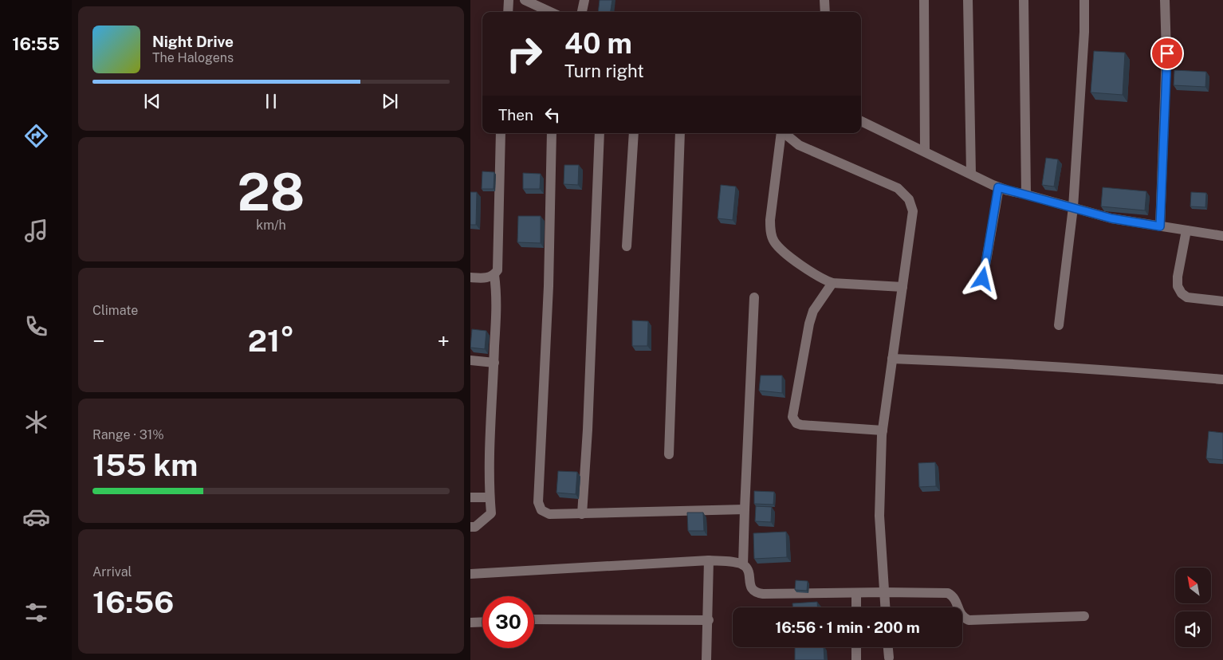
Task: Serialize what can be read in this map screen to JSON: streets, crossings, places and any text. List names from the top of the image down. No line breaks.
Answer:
{"north":"top left","page":{"tabs":"16:55","turn":["40 m","Turn right"],"song":["Night Drive","The Halogens"],"then":"Then","tile":[["28","km/h"],"Climate",["Range · 31%","155 km"],["Arrival","16:56"]],"heat":["−","21°","+"],"limit":"30","trip":"16:56 · 1 min · 200 m"}}
